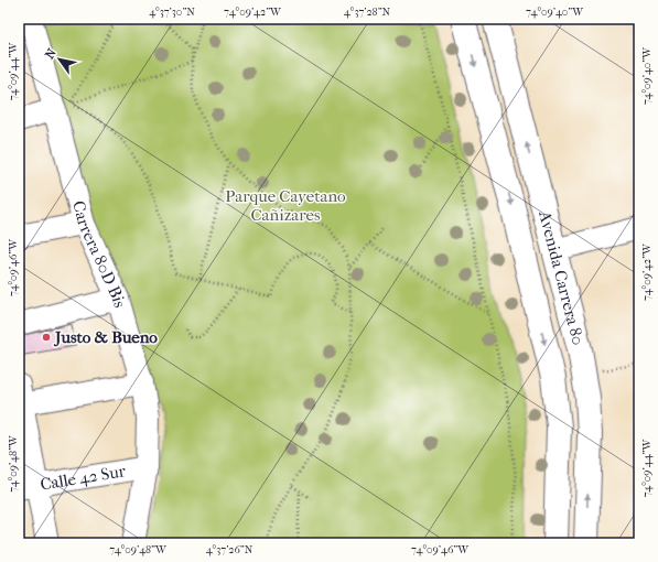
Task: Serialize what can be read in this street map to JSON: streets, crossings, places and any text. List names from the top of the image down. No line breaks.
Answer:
{"streets":{"main road":["Avenida Carrera 80"],"street":["Carrera 80D Bis","Calle 42 Sur"]},"crossings":[["Carrera 80D Bis","Calle 42 Sur"]],"parks":["Parque Cayetano Cañizares"],"places":["Justo & Bueno"],"north":"top left","coordinates":["4°37'30\"N","74°09'42\"W","4°37'28\"N","74°09'40\"W","74°09'44\"W","74°09'46\"W","74°09'48\"W","4°37'26\"N"]}
